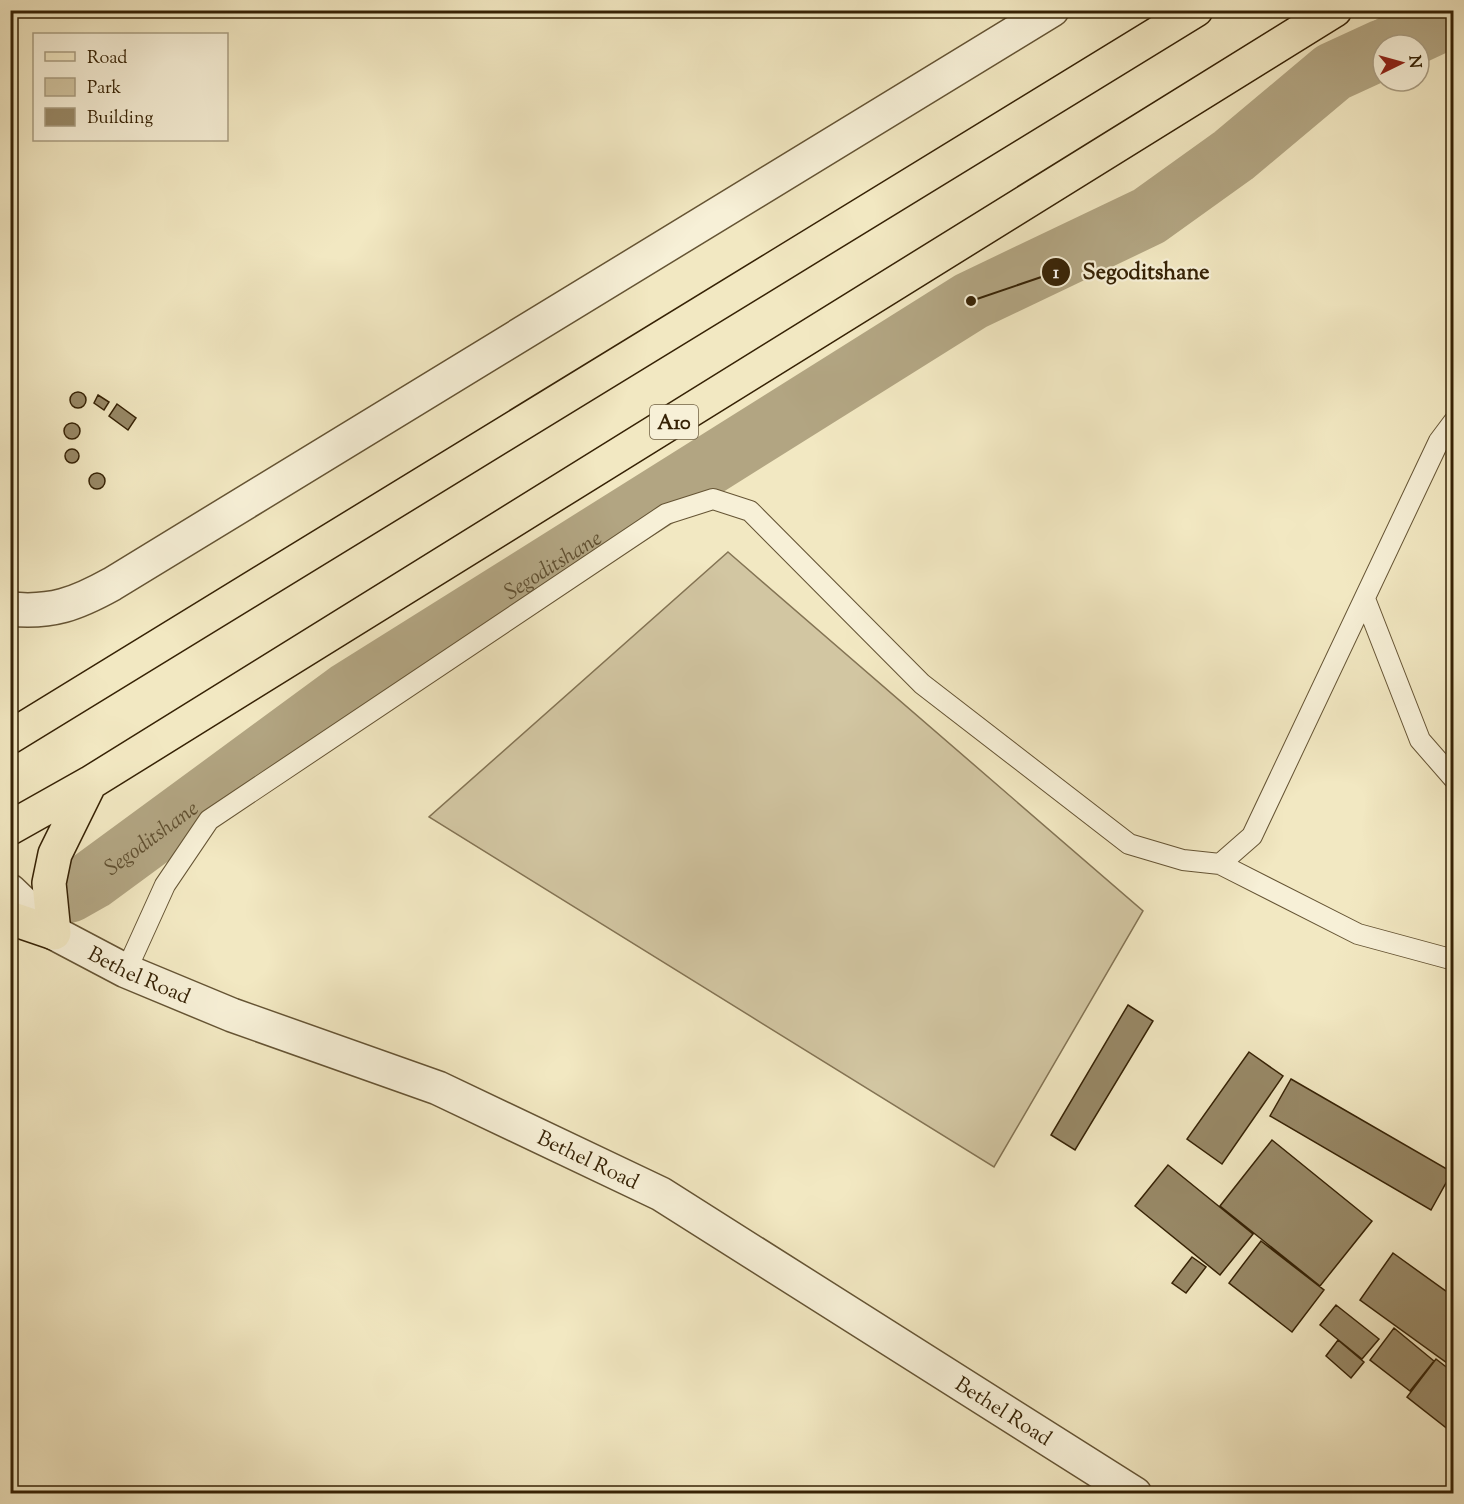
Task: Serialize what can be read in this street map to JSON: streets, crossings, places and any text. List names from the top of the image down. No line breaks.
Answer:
{"streets":{"main road":["A10"],"street":["Bethel Road"]},"water":["Segoditshane"],"places":["Segoditshane"],"legend":["Road","Park","Building"],"north":"right"}
